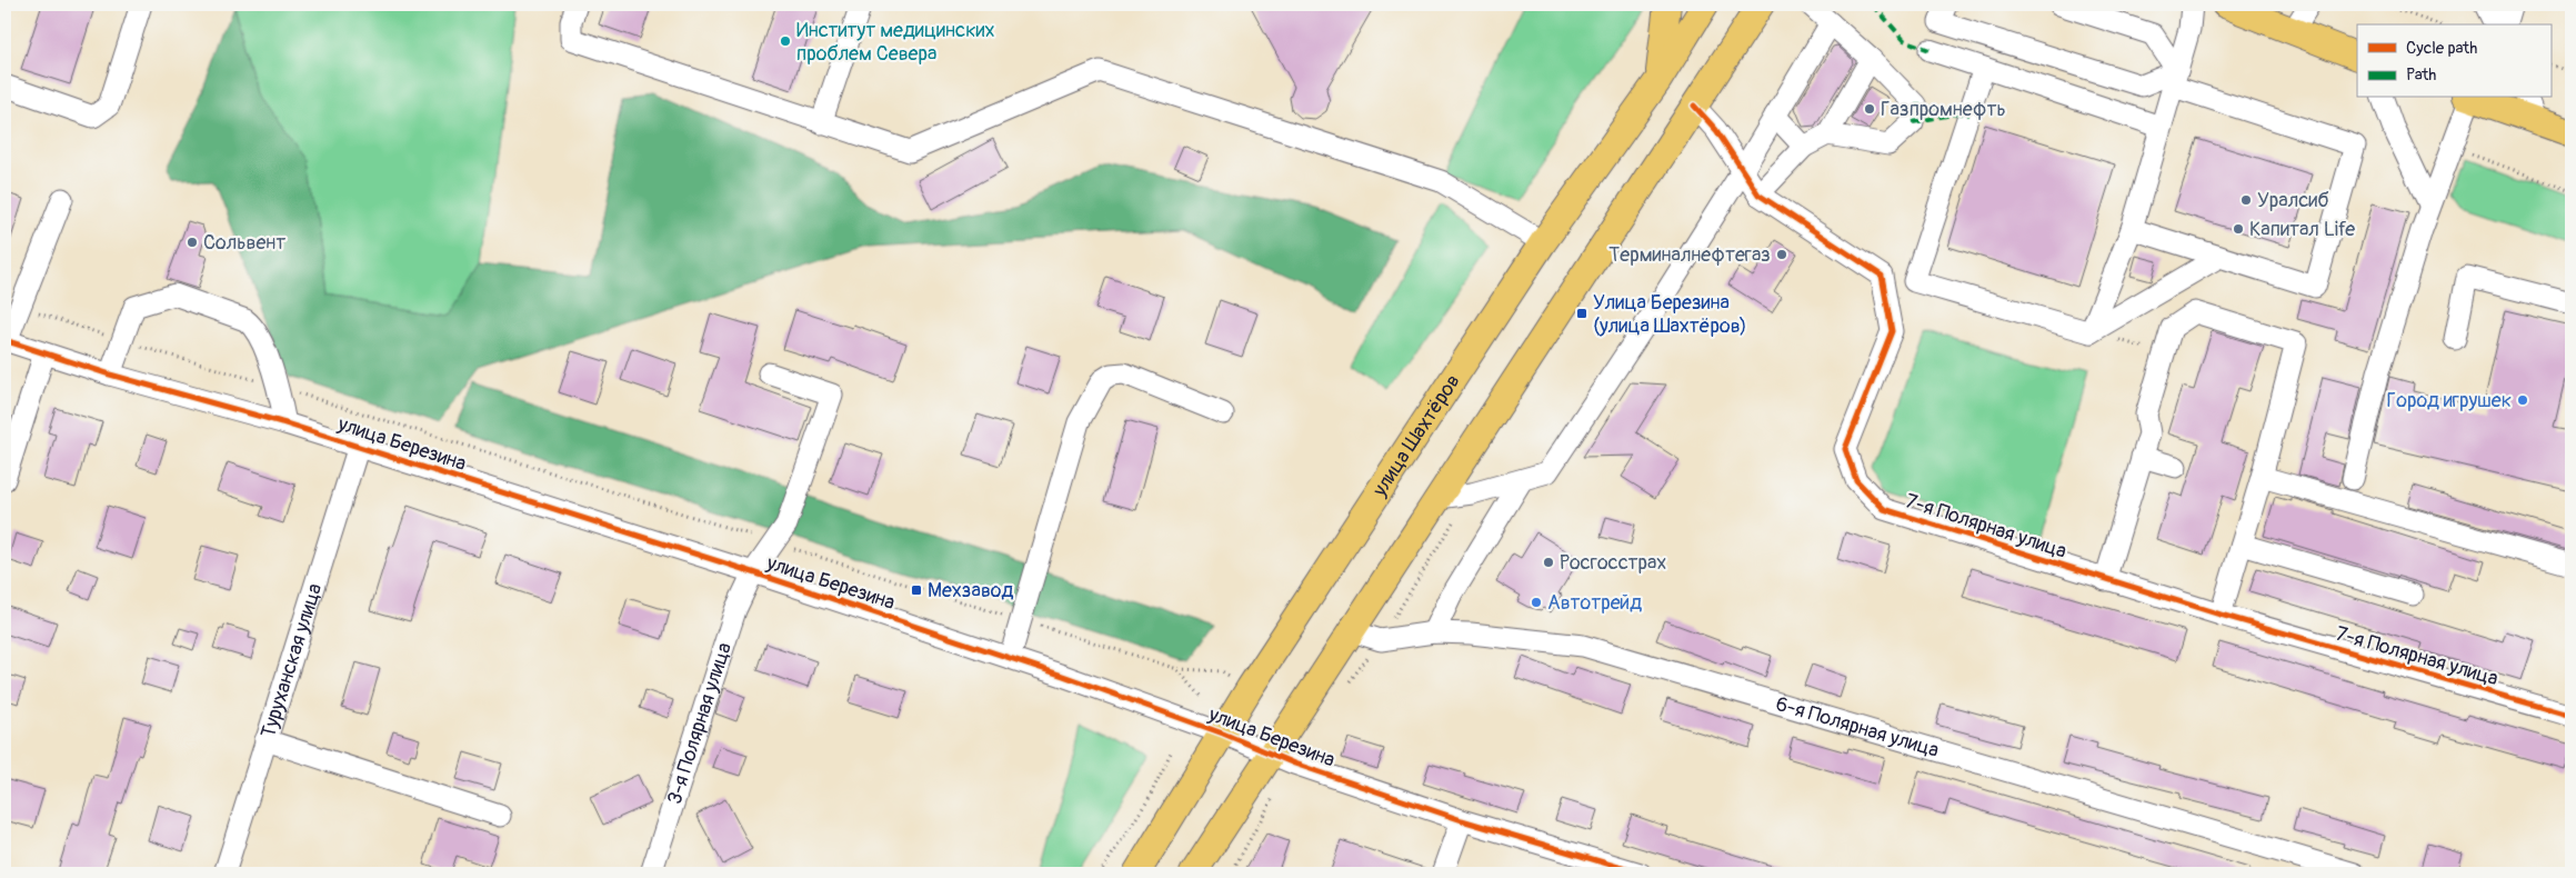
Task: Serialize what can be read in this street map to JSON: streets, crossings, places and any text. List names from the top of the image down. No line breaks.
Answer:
{"streets":{"main road":["улица Шахтёров"],"street":["улица Березина","7-я Полярная улица","Туруханская улица","3-я Полярная улица","6-я Полярная улица"]},"crossings":[["улица Шахтёров","улица Березина"],["улица Березина","Туруханская улица"],["улица Березина","3-я Полярная улица"]],"places":{"other":["Институт медицинских проблем Севера","Газпромнефть","Уралсиб","Капитал Life","Сольвент","Терминалнефтегаз","Город игрушек","Росгосстрах","Автотрейд"],"transit":["Улица Березина (улица Шахтёров)","Мехзавод"]},"legend":["Cycle path","Path"]}
